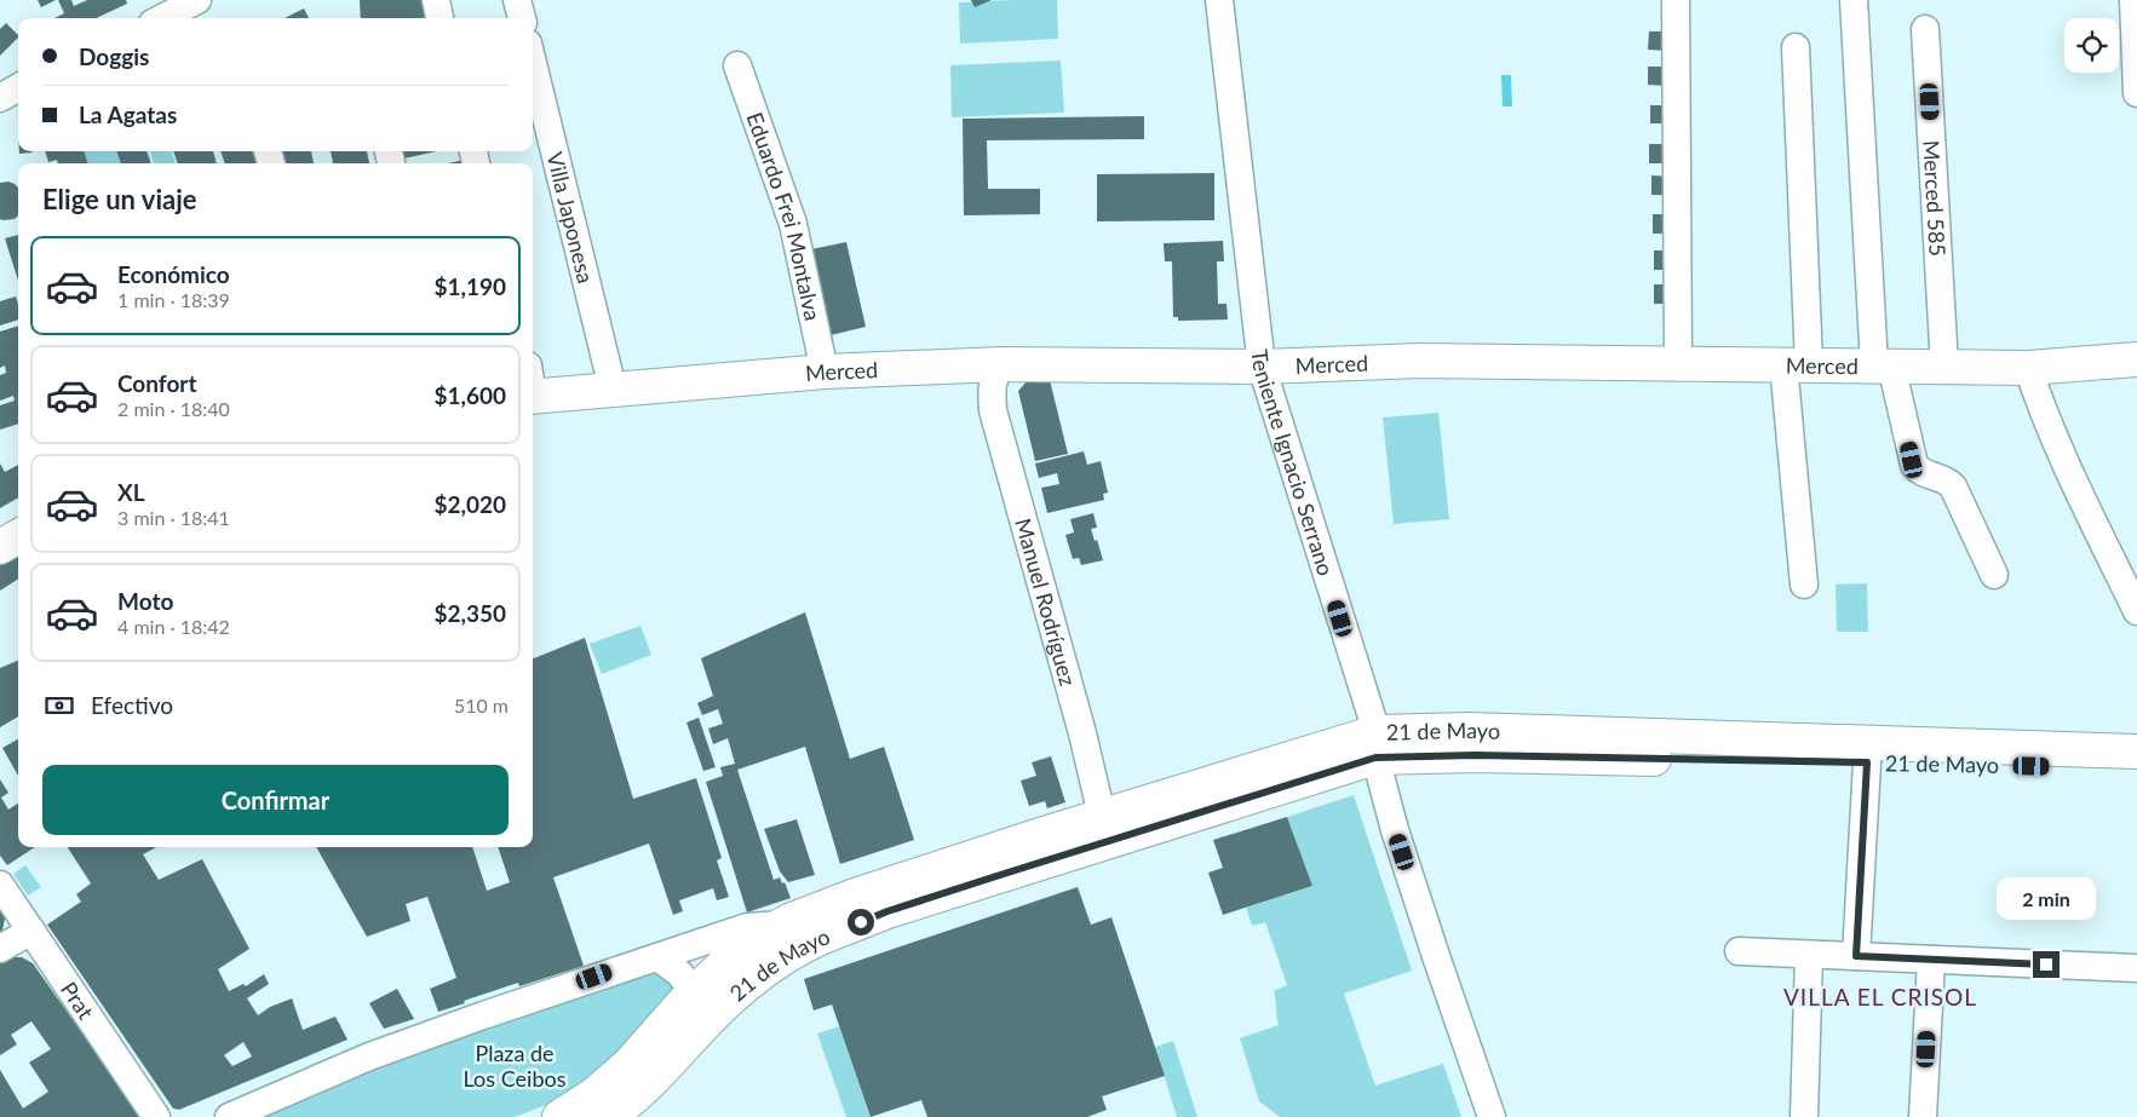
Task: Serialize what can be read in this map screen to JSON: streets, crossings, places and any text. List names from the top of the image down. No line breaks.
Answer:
{"streets":{"main road":["Merced","21 de Mayo"],"street":["Merced 585","Villa Japonesa","Eduardo Frei Montalva","Teniente Ignacio Serrano","Manuel Rodríguez","Prat"]},"crossings":[["Merced 585","Merced"],["Villa Japonesa","Merced"],["Eduardo Frei Montalva","Merced"],["Merced","Teniente Ignacio Serrano"],["Merced","Manuel Rodríguez"],["Teniente Ignacio Serrano","21 de Mayo"],["Manuel Rodríguez","21 de Mayo"]],"districts":["VILLA EL CRISOL"],"parks":["Plaza de Los Ceibos"],"page":{"banner":["Doggis","La Agatas"],"heading":"Elige un viaje","list":[{"name":"Económico","note":"1 min · 18:39","value":"$1,190"},{"name":"Confort","note":"2 min · 18:40","value":"$1,600"},{"name":"XL","note":"3 min · 18:41","value":"$2,020"},{"name":"Moto","note":"4 min · 18:42","value":"$2,350"}],"pay":["Efectivo","510 m"],"buttons":"Confirmar","bubble":"2 min"}}
